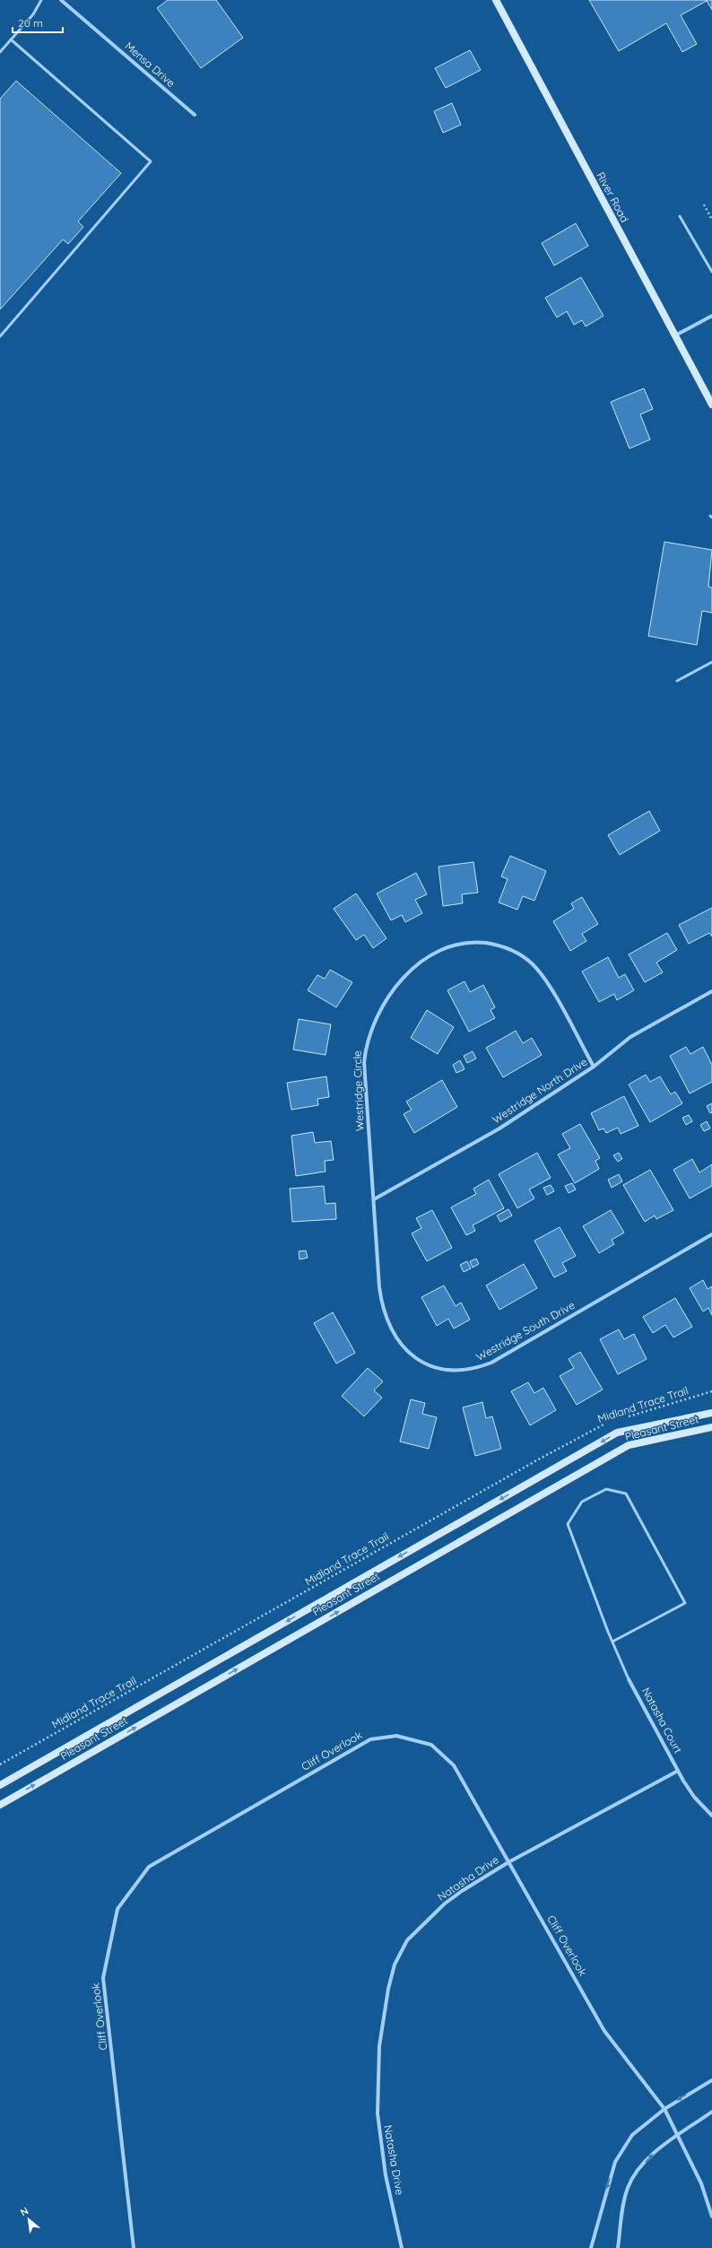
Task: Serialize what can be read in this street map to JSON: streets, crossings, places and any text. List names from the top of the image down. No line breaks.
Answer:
{"streets":{"main road":["River Road","Pleasant Street"],"street":["Mensa Drive","Westridge Circle","Westridge North Drive","Westridge South Drive","Natasha Court","Cliff Overlook","Natasha Drive"],"path":["Midland Trace Trail"]},"crossings":[["Westridge Circle","Westridge North Drive"],["Westridge Circle","Westridge South Drive"],["Westridge North Drive","Westridge South Drive"],["Natasha Court","Natasha Drive"],["Cliff Overlook","Natasha Drive"]],"scale_bar":"20 m","north":"top left"}
